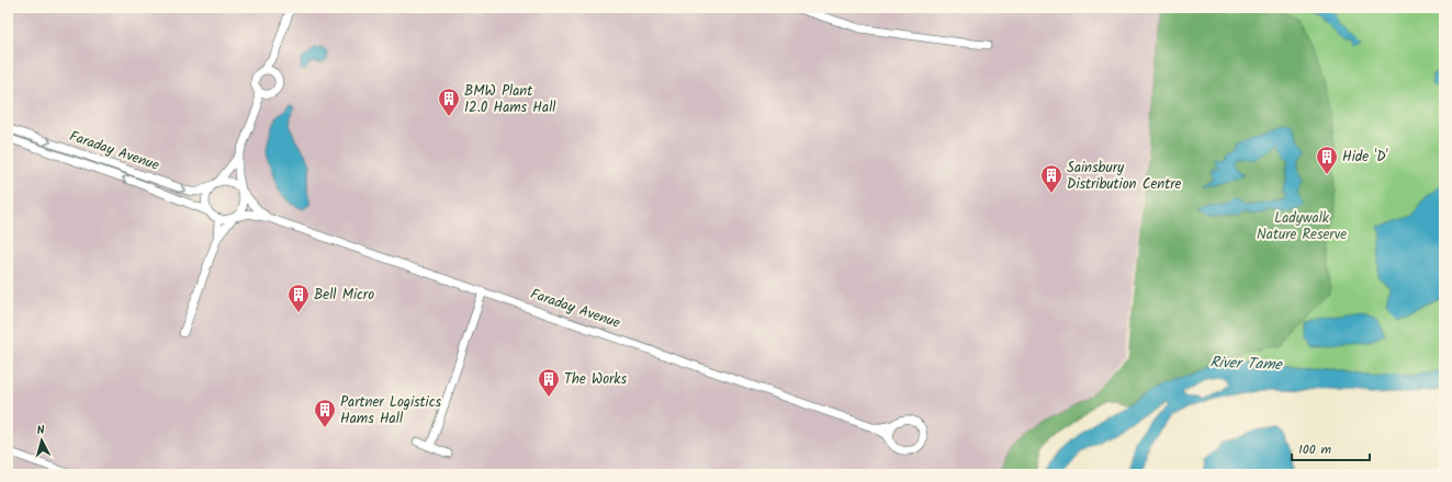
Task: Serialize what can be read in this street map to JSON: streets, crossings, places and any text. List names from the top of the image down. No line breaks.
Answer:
{"streets":{"street":["Faraday Avenue"]},"water":["River Tame"],"parks":["Ladywalk Nature Reserve"],"places":{"building":["BMW Plant 12.0 Hams Hall","Hide 'D'","Sainsbury Distribution Centre","Bell Micro","The Works","Partner Logistics Hams Hall"]},"scale_bar":"100 m","north":"top"}
